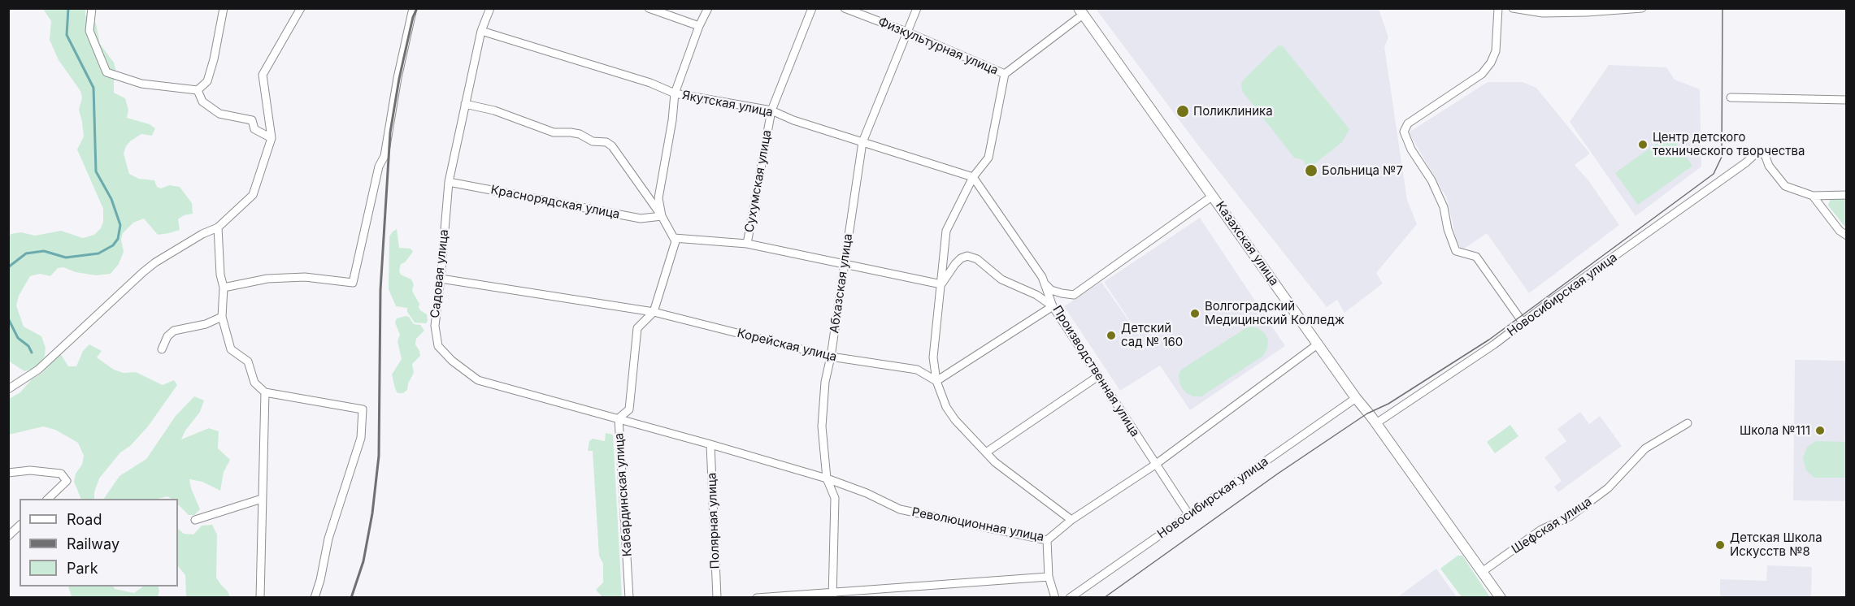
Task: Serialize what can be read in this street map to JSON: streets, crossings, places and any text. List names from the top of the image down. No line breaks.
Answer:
{"streets":{"main road":["Казахская улица"],"street":["Физкультурная улица","Якутская улица","Сухумская улица","Краснорядская улица","Садовая улица","Абхазская улица","Новосибирская улица","Корейская улица","Производственная улица","Кабардинская улица","Полярная улица","Революционная улица","Шефская улица"]},"crossings":[["Физкультурная улица","Абхазская улица"],["Якутская улица","Сухумская улица"],["Якутская улица","Садовая улица"],["Якутская улица","Абхазская улица"],["Якутская улица","Производственная улица"],["Краснорядская улица","Садовая улица"],["Казахская улица","Новосибирская улица"],["Казахская улица","Революционная улица"],["Казахская улица","Шефская улица"],["Садовая улица","Корейская улица"],["Садовая улица","Кабардинская улица"],["Садовая улица","Революционная улица"],["Абхазская улица","Корейская улица"],["Абхазская улица","Революционная улица"],["Новосибирская улица","Производственная улица"],["Корейская улица","Кабардинская улица"],["Производственная улица","Революционная улица"],["Кабардинская улица","Революционная улица"],["Полярная улица","Революционная улица"]],"places":["Поликлиника","Центр детского технического творчества","Больница №7","Волгоградский Медицинский Колледж","Детский сад № 160","Школа №111","Детская Школа Искусств №8"],"legend":["Road","Railway","Park"]}
